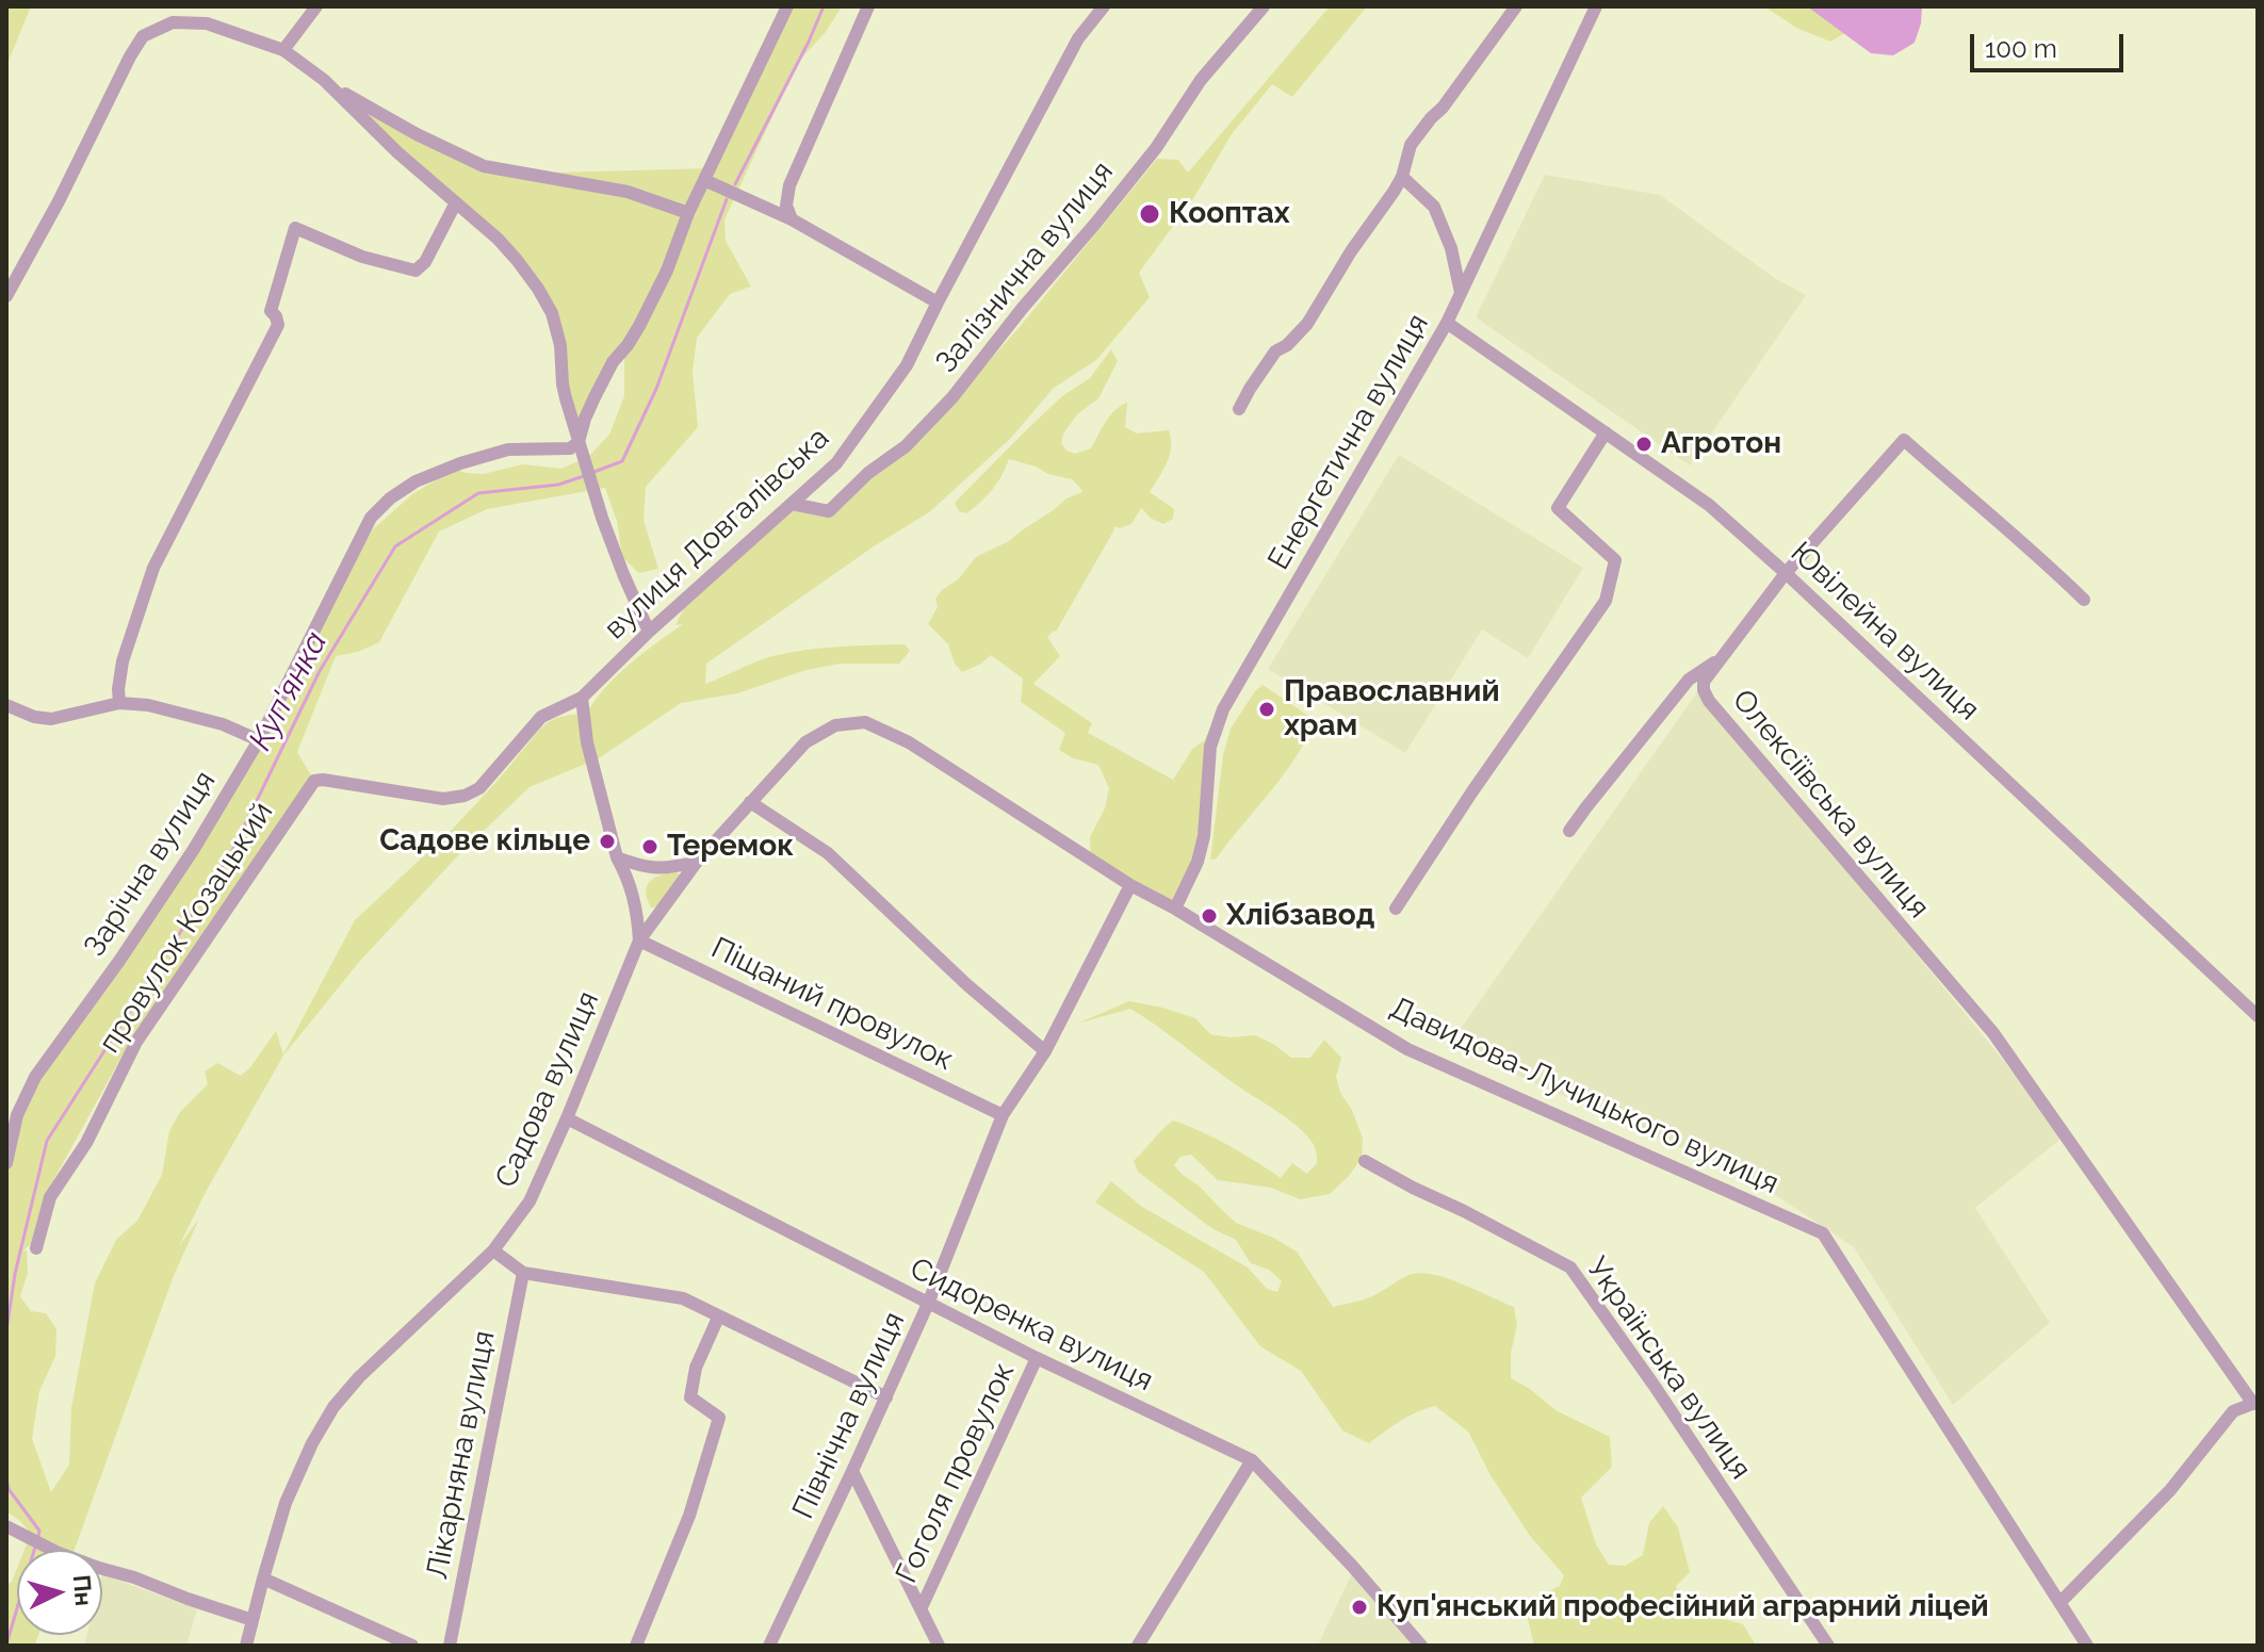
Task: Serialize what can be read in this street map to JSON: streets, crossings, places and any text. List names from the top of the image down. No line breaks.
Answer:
{"streets":{"street":["Залізнична вулиця","Енергетична вулиця","вулиця Довгалівська","Ювілейна вулиця","Олексіївська вулиця","Зарічна вулиця","провулок Козацький","Піщаний провулок","Садова вулиця","Давидова-Лучицького вулиця","Сидоренка вулиця","Українська вулиця","Північна вулиця","Лікарняна вулиця","Гоголя провулок"]},"crossings":[["Залізнична вулиця","вулиця Довгалівська"],["Енергетична вулиця","Ювілейна вулиця"],["Енергетична вулиця","Давидова-Лучицького вулиця"],["вулиця Довгалівська","провулок Козацький"],["Ювілейна вулиця","Олексіївська вулиця"],["Піщаний провулок","Садова вулиця"],["Піщаний провулок","Північна вулиця"],["Садова вулиця","Давидова-Лучицького вулиця"],["Садова вулиця","Сидоренка вулиця"],["Давидова-Лучицького вулиця","Північна вулиця"],["Сидоренка вулиця","Північна вулиця"],["Сидоренка вулиця","Гоголя провулок"]],"water":["Куп'янка"],"places":["Кооптах","Агротон","Православний храм","Садове кільце","Теремок","Хлібзавод","Куп'янський професійний аграрний ліцей"],"scale_bar":"100 m","north":"right"}
